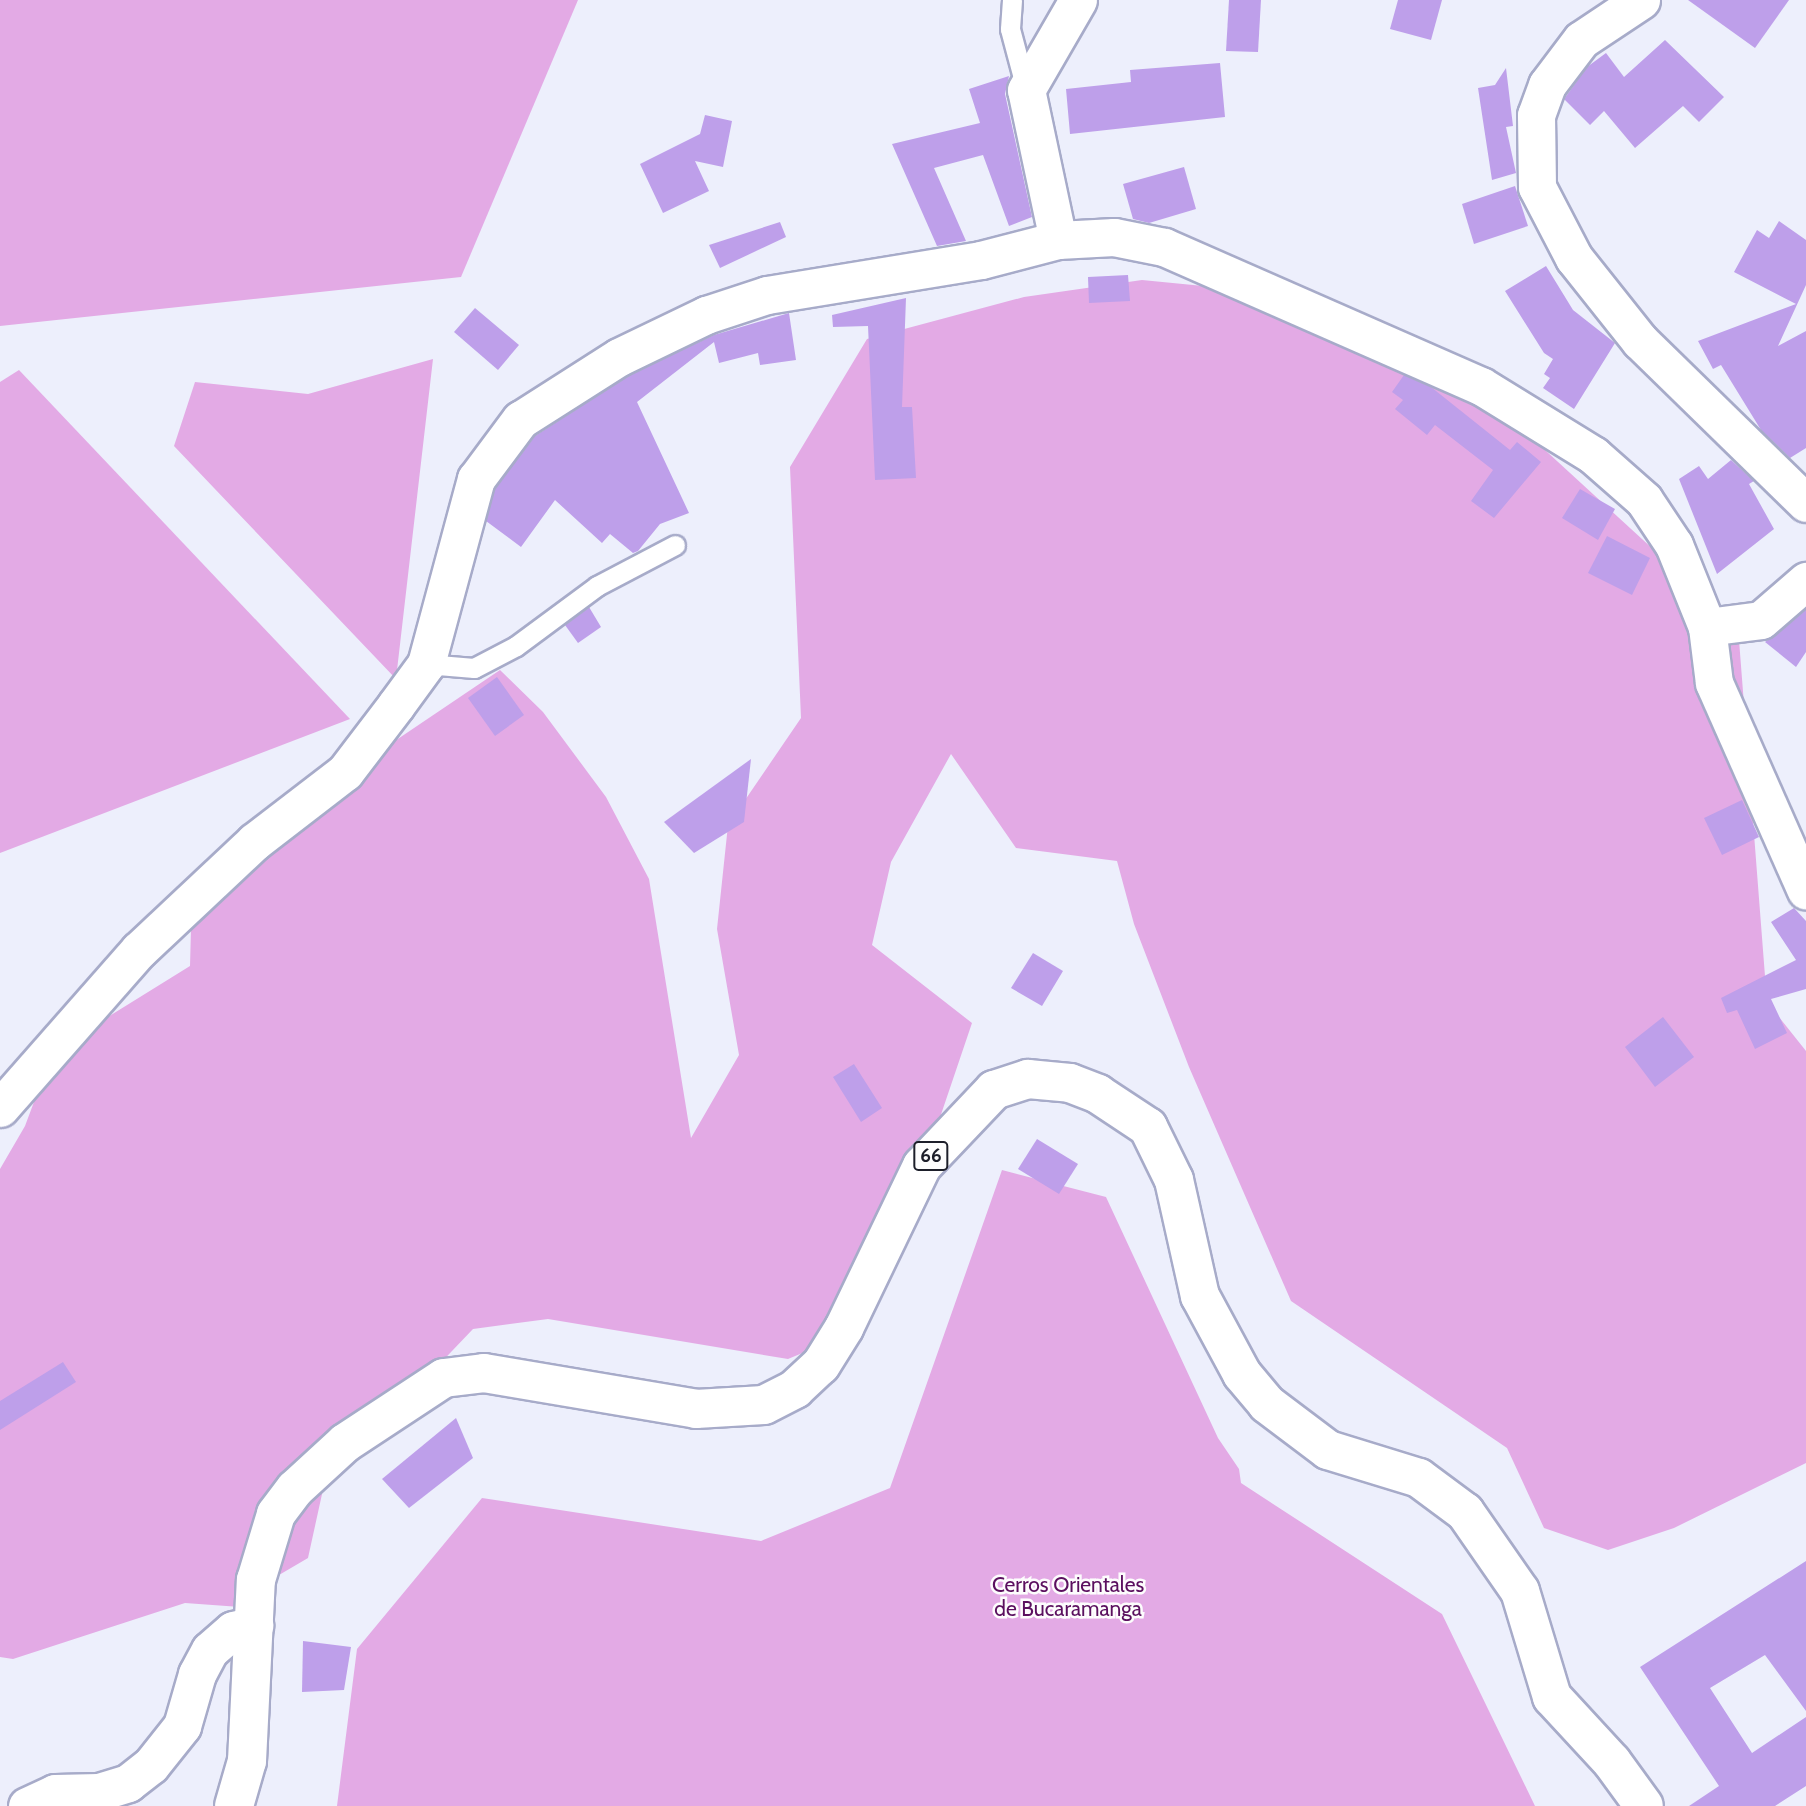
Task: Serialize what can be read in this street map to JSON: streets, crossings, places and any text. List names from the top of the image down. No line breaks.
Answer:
{"streets":{"highway":["66"]},"parks":["Cerros Orientales de Bucaramanga"]}
